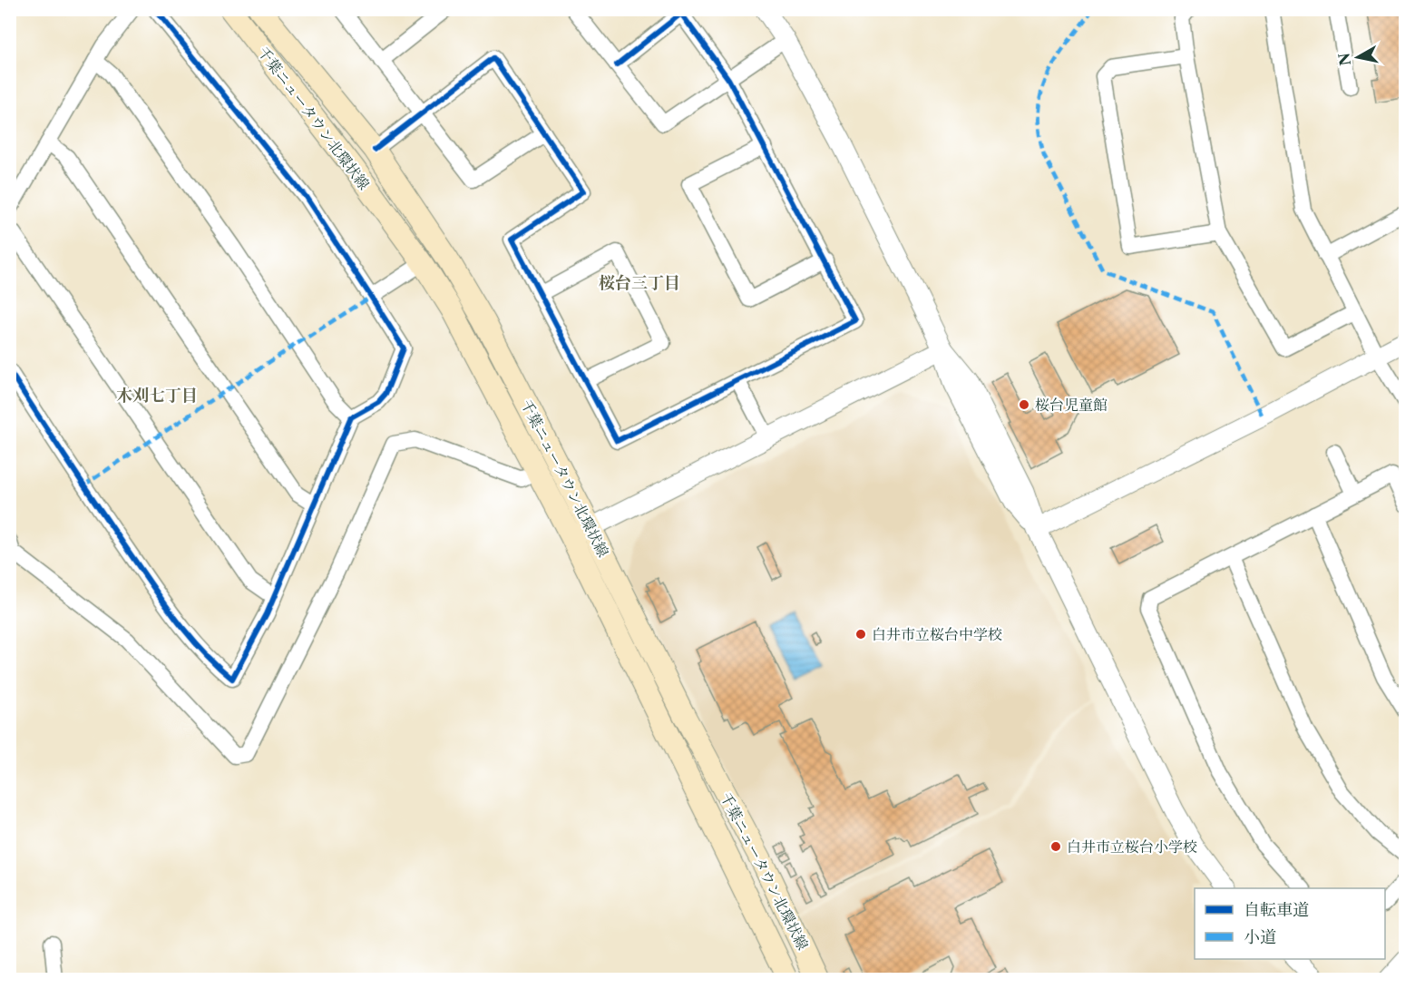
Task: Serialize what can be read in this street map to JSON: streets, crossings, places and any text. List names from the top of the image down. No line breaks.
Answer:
{"streets":{"main road":["千葉ニュータウン北環状線"]},"districts":["桜台三丁目","木刈七丁目"],"places":["桜台児童館","白井市立桜台中学校","白井市立桜台小学校"],"legend":["自転車道","小道"],"north":"left"}
